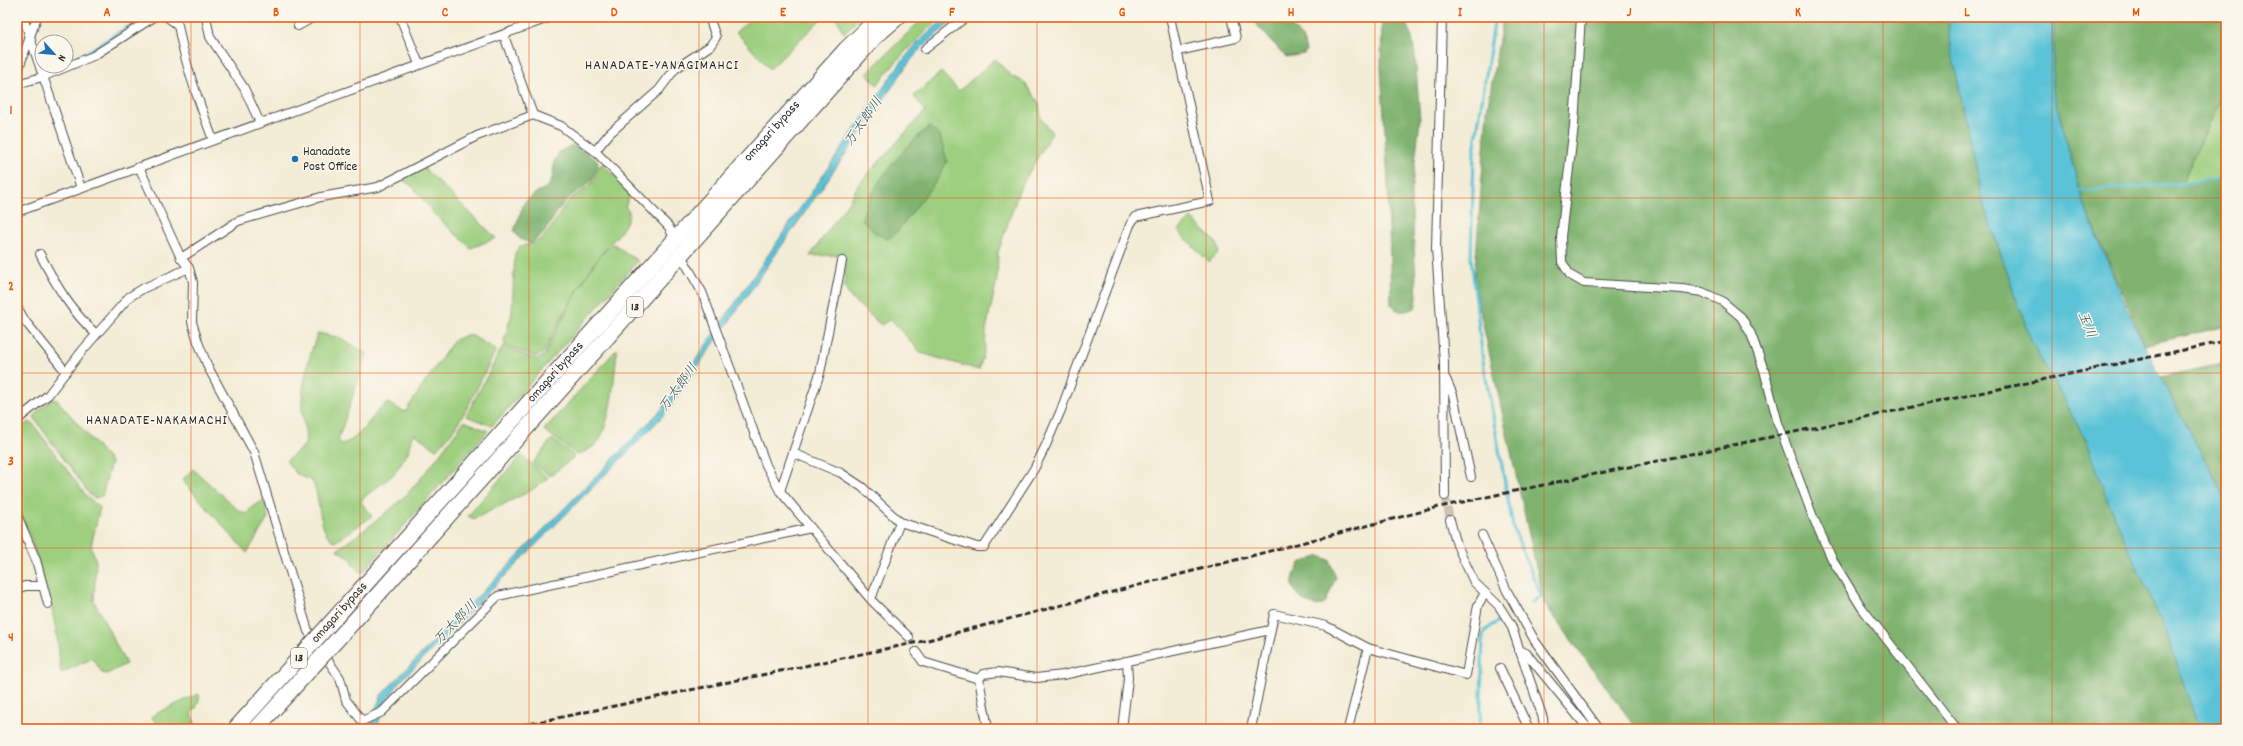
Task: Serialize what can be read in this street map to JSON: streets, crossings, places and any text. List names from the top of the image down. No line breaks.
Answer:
{"streets":{"highway":["omagari bypass","13"]},"districts":["HANADATE-YANAGIMAHCI","HANADATE-NAKAMACHI"],"water":["万太郎川","玉川"],"places":["Hanadate Post Office"],"north":"bottom right","grid":{"columns":["A","B","C","D","E","F","G","H","I","J","K","L","M"],"rows":["1","2","3","4"]}}
